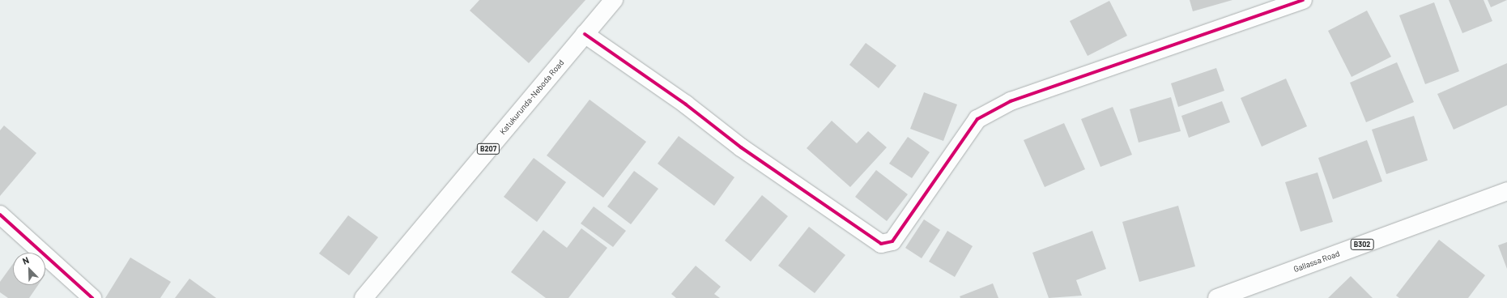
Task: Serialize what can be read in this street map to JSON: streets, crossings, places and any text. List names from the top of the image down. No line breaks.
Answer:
{"streets":{"street":["Katukurunda-Neboda Road","B207","B302","Gallassa Road"]},"north":"top left"}
